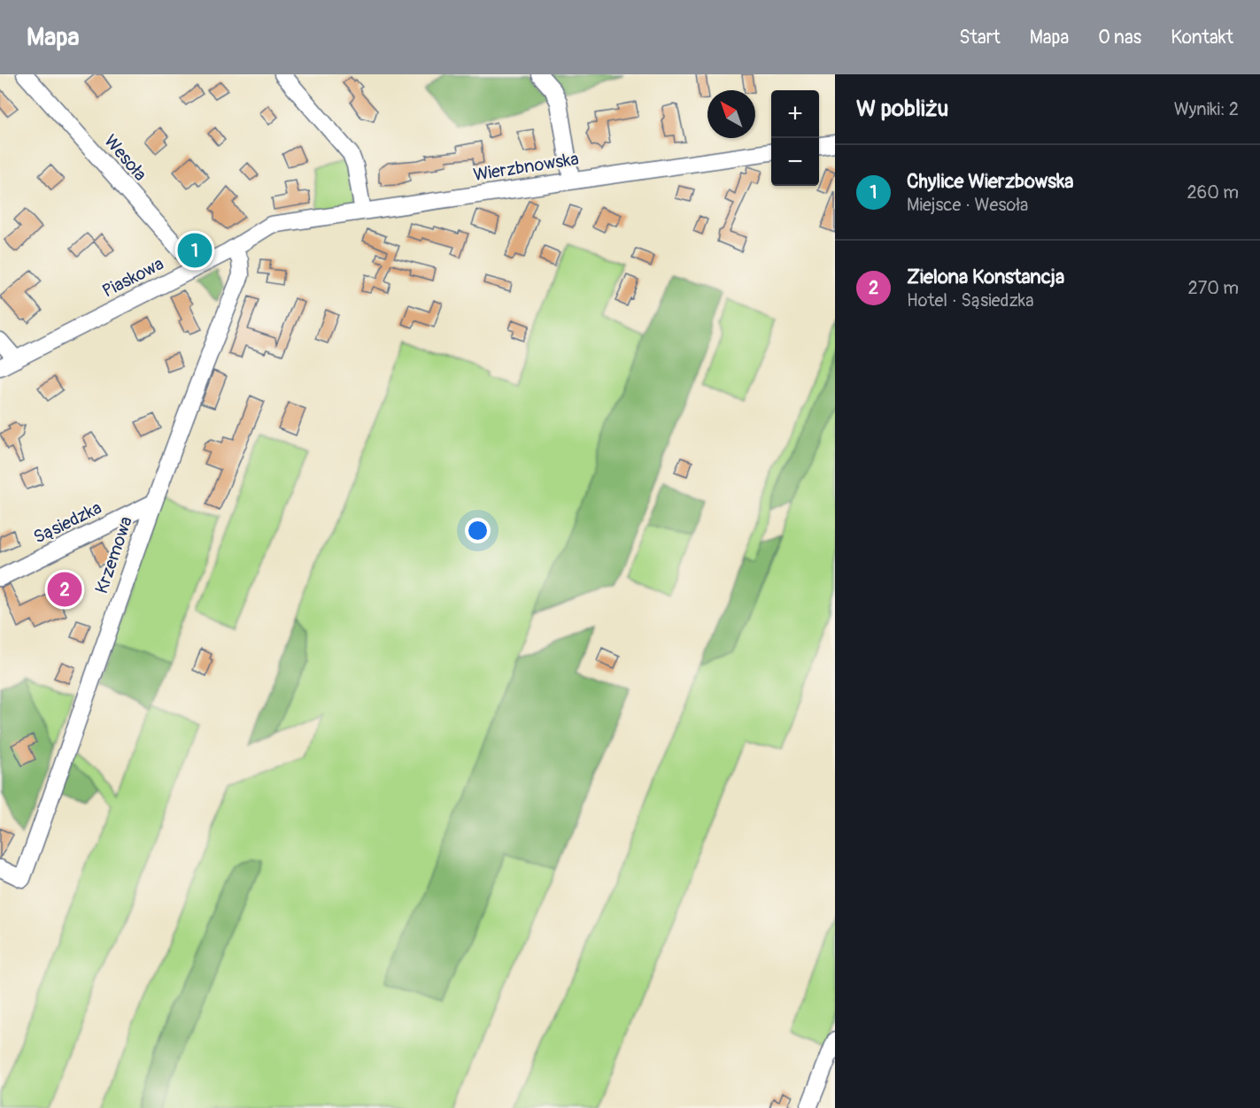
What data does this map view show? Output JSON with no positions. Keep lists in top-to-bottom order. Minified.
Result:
{"streets":{"street":["Wesoła","Wierzbnowska","Piaskowa","Sąsiedzka","Krzemowa"]},"crossings":[["Wesoła","Piaskowa"],["Wierzbnowska","Piaskowa"],["Piaskowa","Krzemowa"],["Sąsiedzka","Krzemowa"]],"north":"top left","page":{"header":"Mapa","nav":["Start","Mapa","O nas","Kontakt"],"heading":["W pobliżu","Wyniki: 2"],"map_buttons":["+","−"],"list":[{"mark":"1","name":"Chylice Wierzbowska","note":"Miejsce · Wesoła","value":"260 m"},{"mark":"2","name":"Zielona Konstancja","note":"Hotel · Sąsiedzka","value":"270 m"}],"pins":["1","2"]}}
